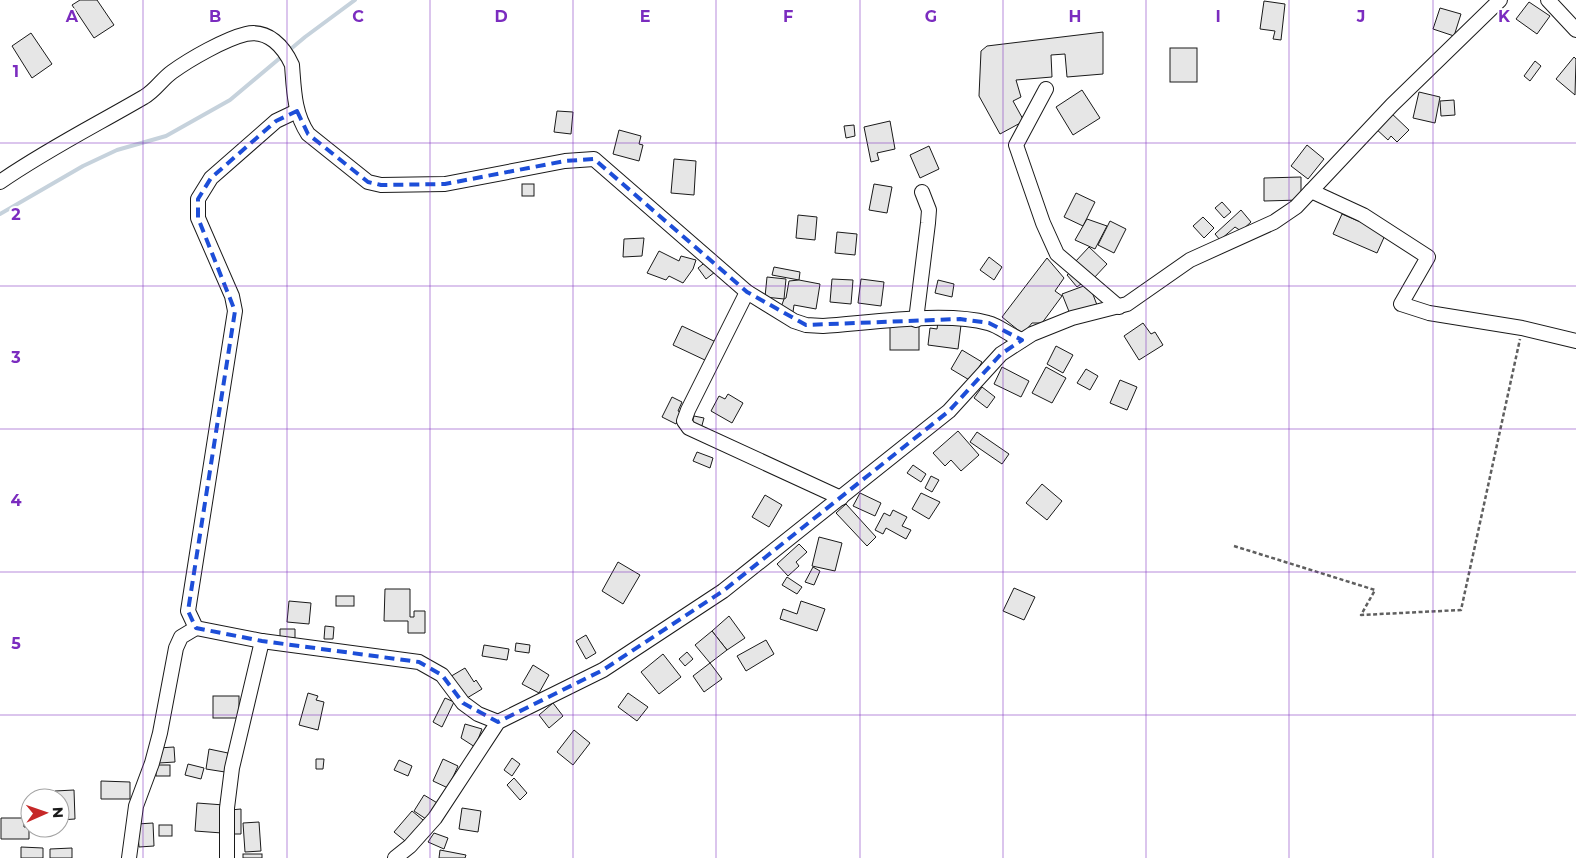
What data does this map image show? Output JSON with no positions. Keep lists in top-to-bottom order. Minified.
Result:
{"north":"right","grid":{"columns":["A","B","C","D","E","F","G","H","I","J","K"],"rows":["1","2","3","4","5"]}}
